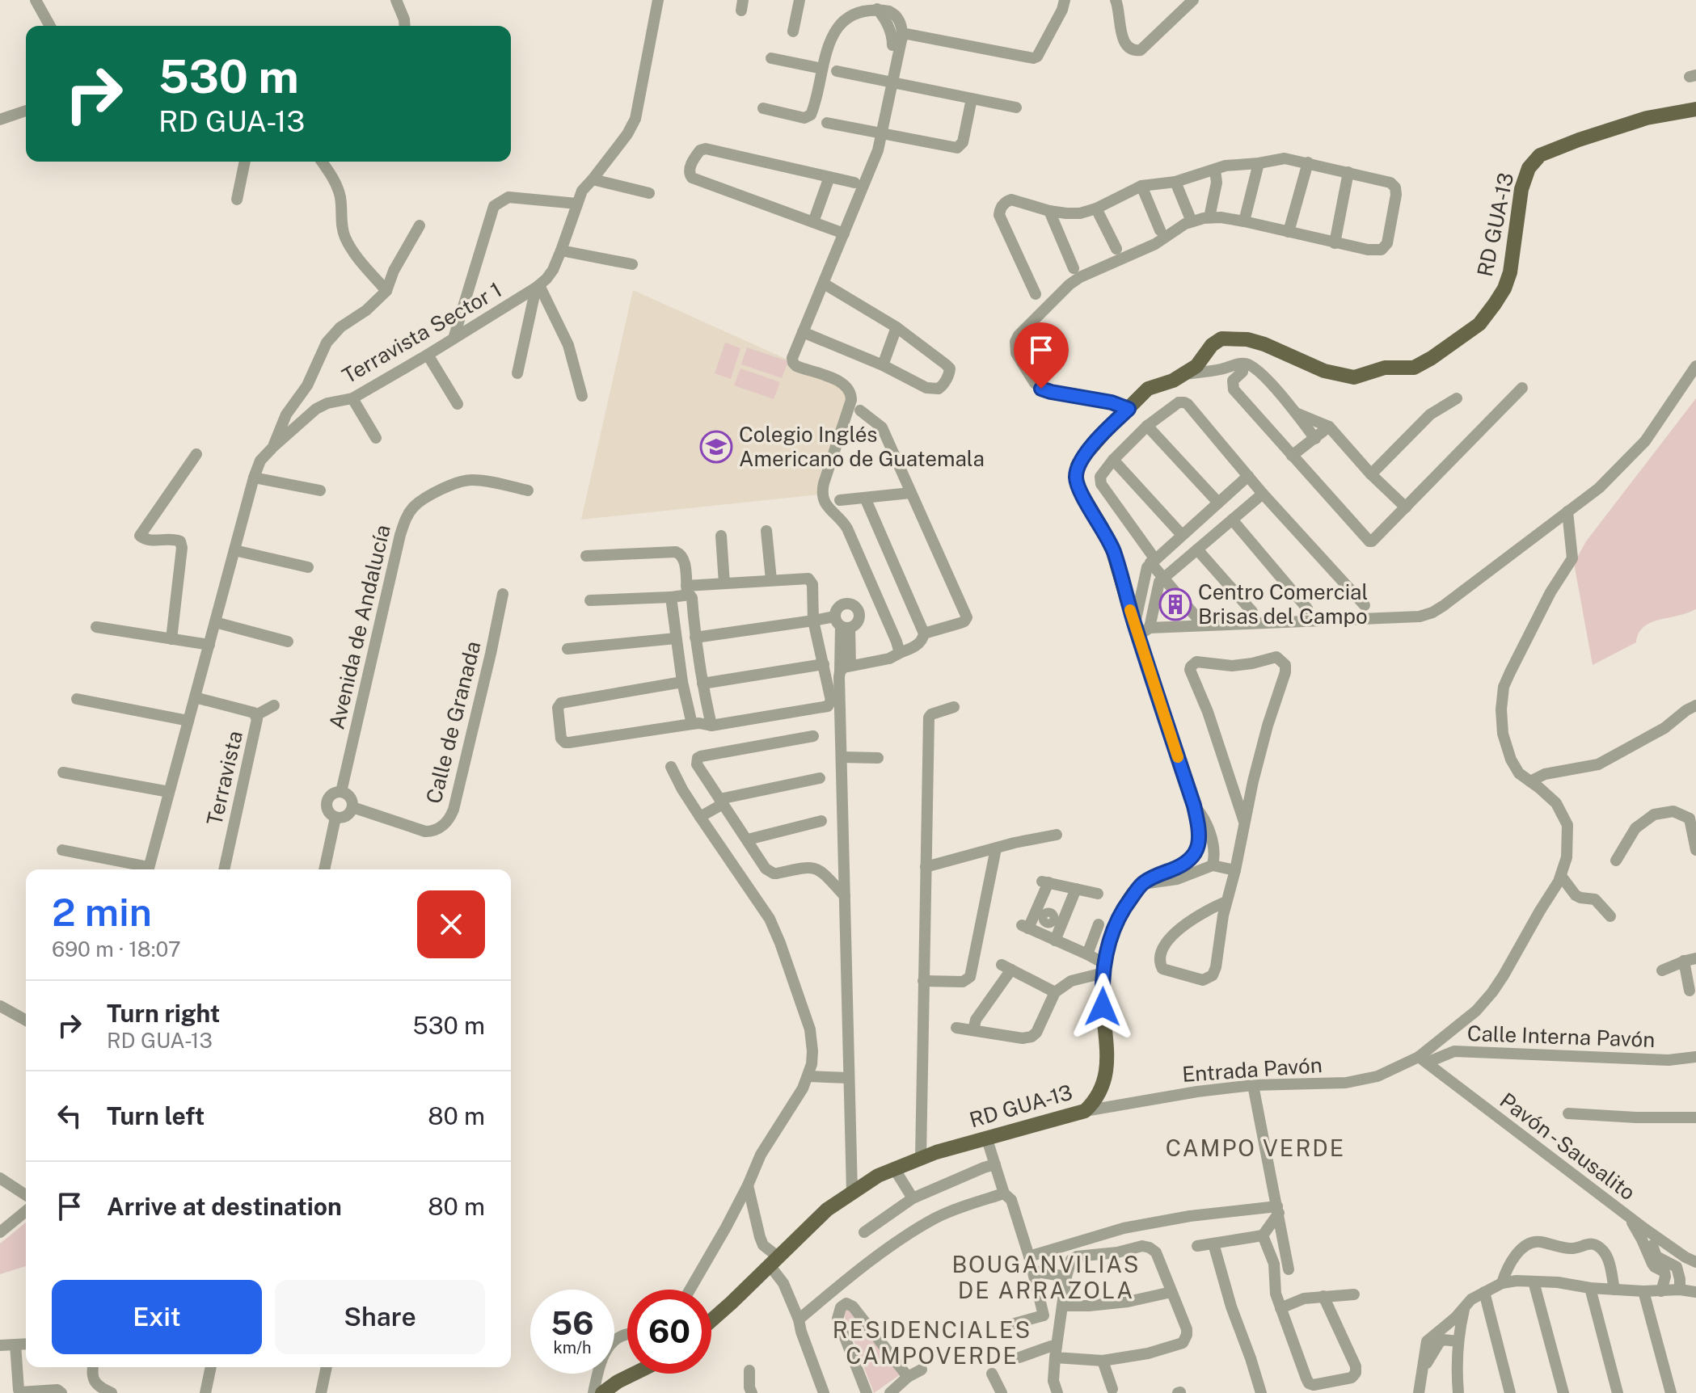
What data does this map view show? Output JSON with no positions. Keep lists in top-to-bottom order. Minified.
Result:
{"streets":{"main road":["RD GUA-13"],"street":["Terravista Sector 1","Avenida de Andalucía","Calle de Granada","Terravista","Calle Interna Pavón","Entrada Pavón","Pavón - Sausalito"]},"crossings":[["RD GUA-13","Entrada Pavón"],["Terravista Sector 1","Terravista"],["Avenida de Andalucía","Calle de Granada"],["Calle Interna Pavón","Entrada Pavón"],["Calle Interna Pavón","Pavón - Sausalito"],["Entrada Pavón","Pavón - Sausalito"]],"districts":["CAMPO VERDE","BOUGANVILIAS DE ARRAZOLA","RESIDENCIALES CAMPOVERDE"],"places":{"school or university":["Colegio Inglés Americano de Guatemala"],"building":["Centro Comercial Brisas del Campo"]},"page":{"turn":["530 m","RD GUA-13"],"heading":["2 min","690 m · 18:07"],"list":[{"name":"Turn right","note":"RD GUA-13","value":"530 m"},{"name":"Turn left","value":"80 m"},{"name":"Arrive at destination","value":"80 m"}],"buttons":["Exit","Share"],"speed":"56 km/h","limit":"60"}}
